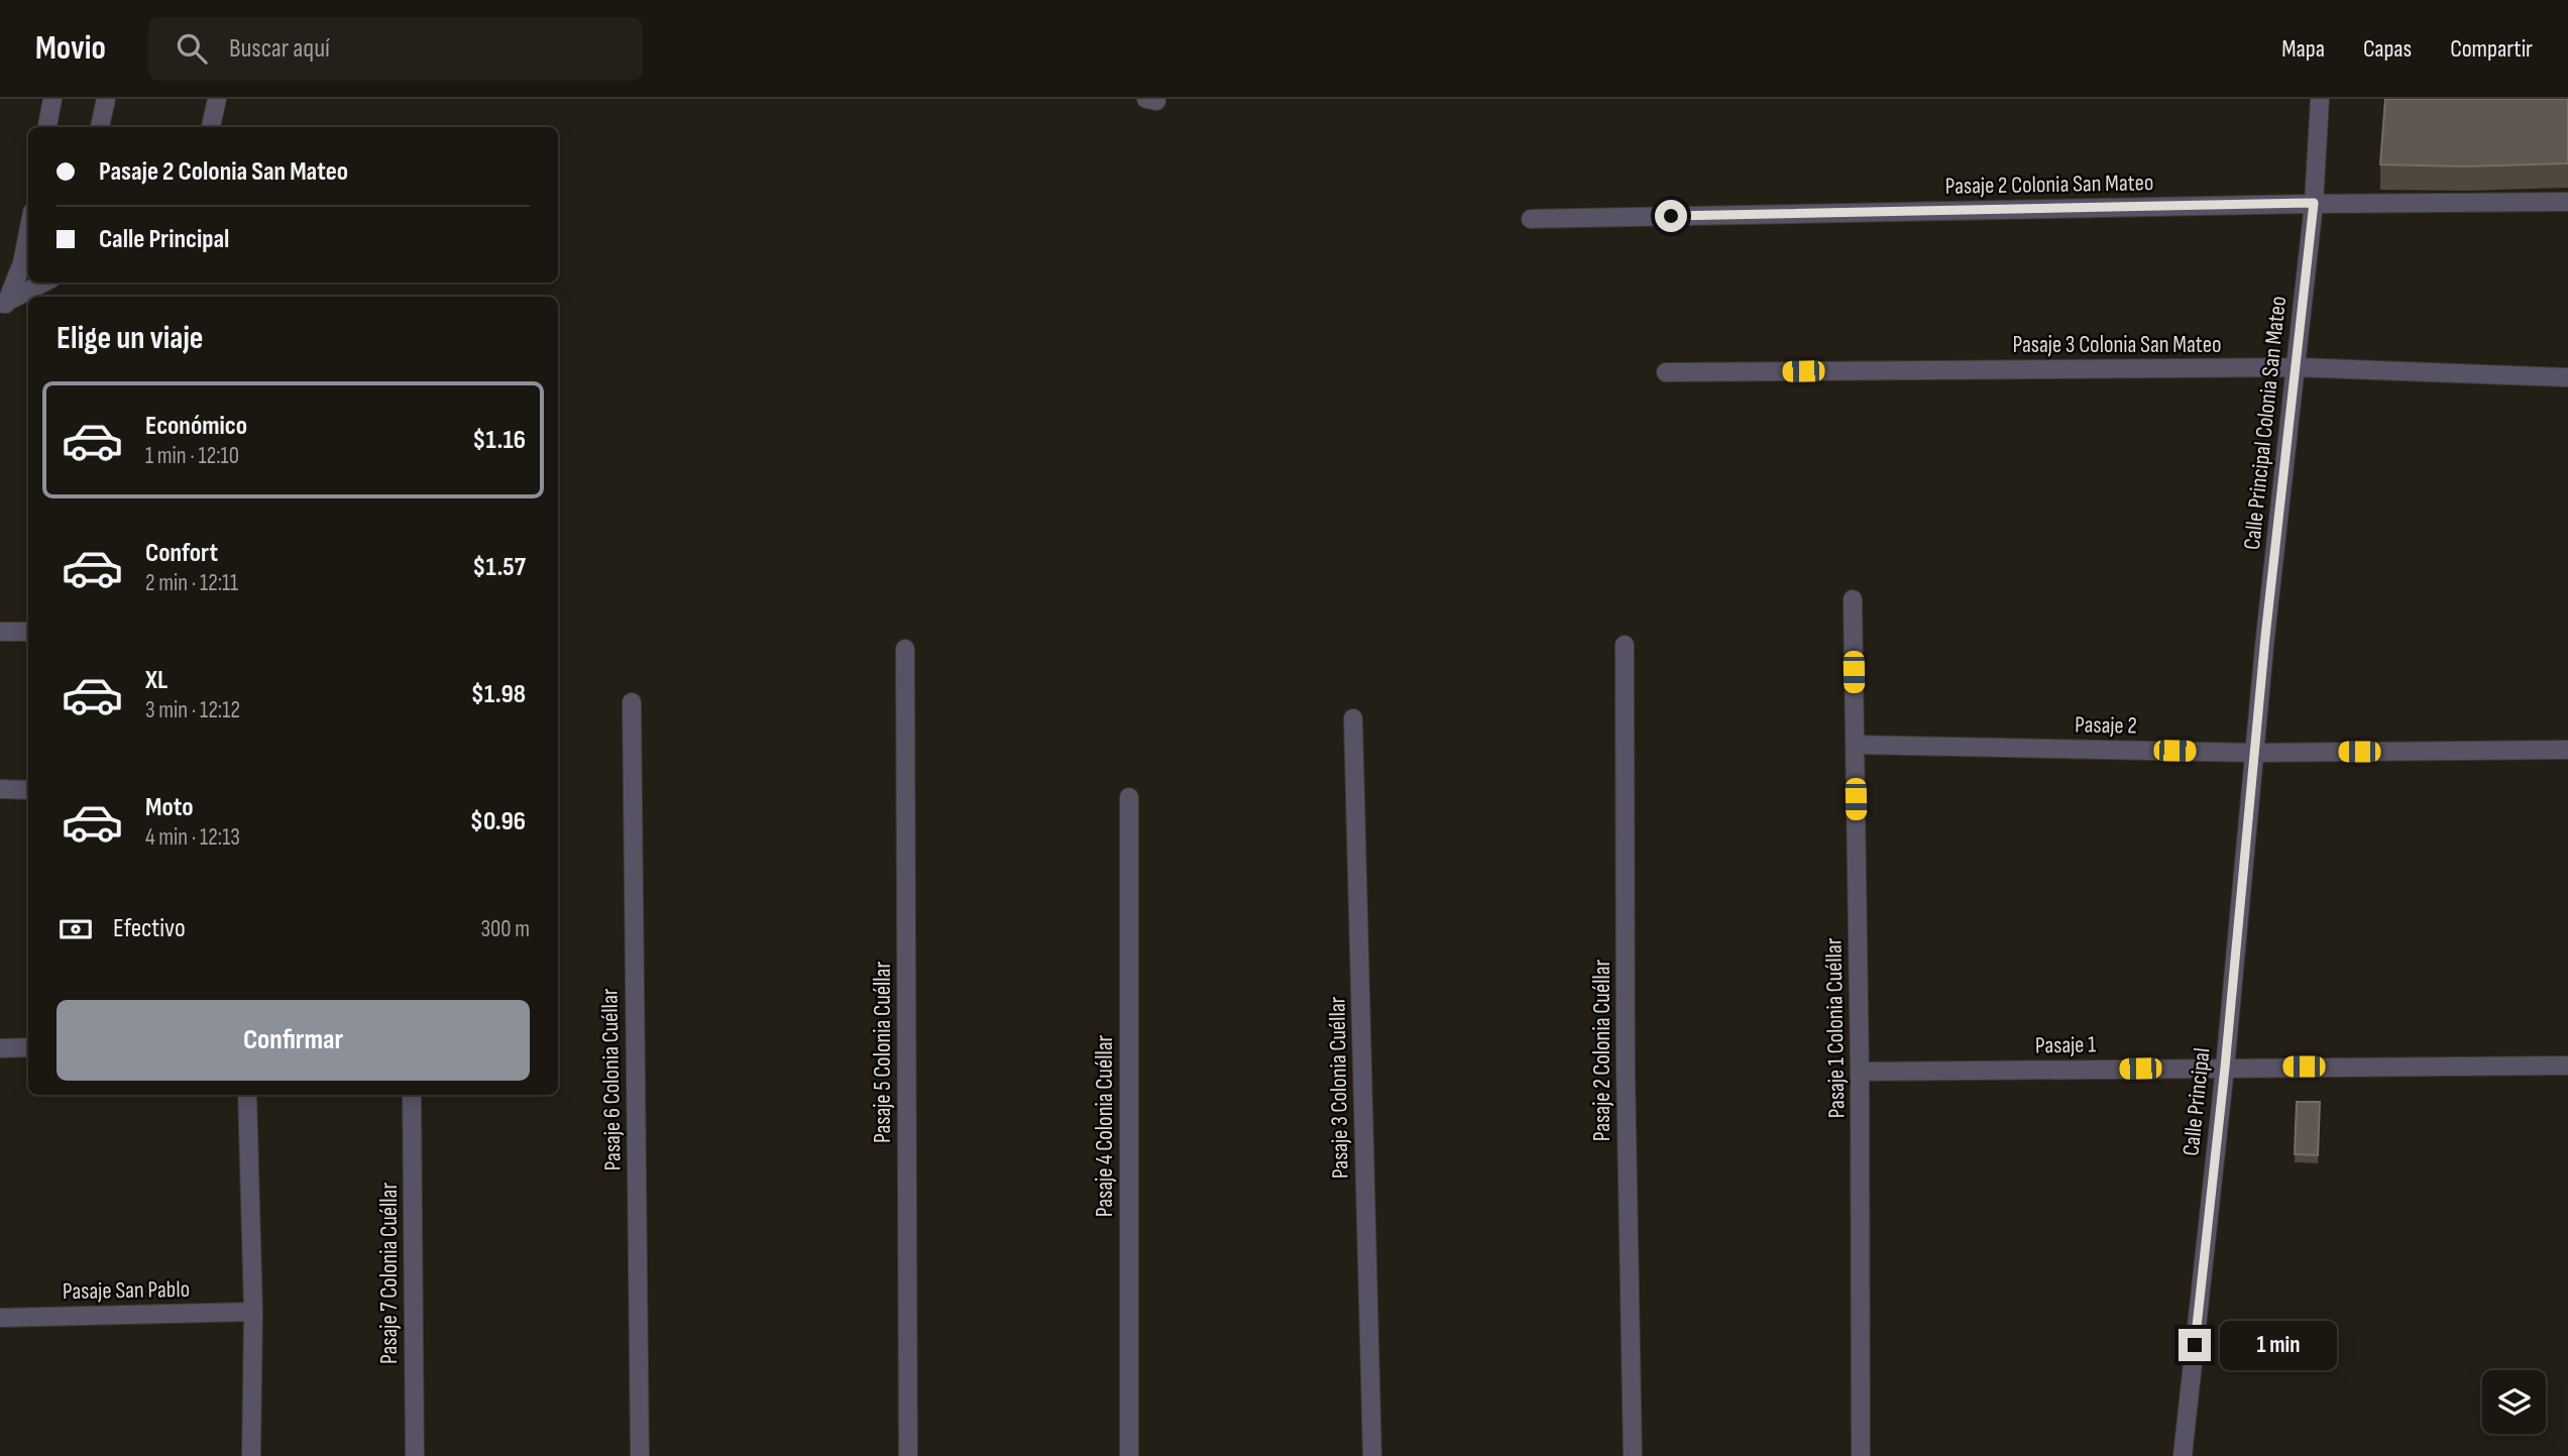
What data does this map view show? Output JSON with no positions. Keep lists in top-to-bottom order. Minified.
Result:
{"streets":{"street":["Pasaje 2 Colonia San Mateo","Pasaje 3 Colonia San Mateo","Calle Principal Colonia San Mateo","Pasaje 2","Pasaje 1 Colonia Cuéllar","Pasaje 1","Pasaje 2 Colonia Cuéllar","Pasaje 5 Colonia Cuéllar","Pasaje 6 Colonia Cuéllar","Pasaje 3 Colonia Cuéllar","Calle Principal","Pasaje 4 Colonia Cuéllar","Pasaje 7 Colonia Cuéllar","Pasaje San Pablo"]},"crossings":[["Pasaje 2 Colonia San Mateo","Calle Principal Colonia San Mateo"],["Pasaje 3 Colonia San Mateo","Calle Principal Colonia San Mateo"],["Calle Principal Colonia San Mateo","Pasaje 2"],["Calle Principal Colonia San Mateo","Calle Principal"],["Pasaje 2","Pasaje 1 Colonia Cuéllar"],["Pasaje 2","Calle Principal"],["Pasaje 1 Colonia Cuéllar","Pasaje 1"],["Pasaje 1","Calle Principal"]],"page":{"header":"Movio","search":"Buscar aquí","nav":["Mapa","Capas","Compartir"],"banner":["Pasaje 2 Colonia San Mateo","Calle Principal"],"heading":"Elige un viaje","list":[{"name":"Económico","note":"1 min · 12:10","value":"$1.16"},{"name":"Confort","note":"2 min · 12:11","value":"$1.57"},{"name":"XL","note":"3 min · 12:12","value":"$1.98"},{"name":"Moto","note":"4 min · 12:13","value":"$0.96"}],"pay":["Efectivo","300 m"],"buttons":"Confirmar","bubble":"1 min"}}
